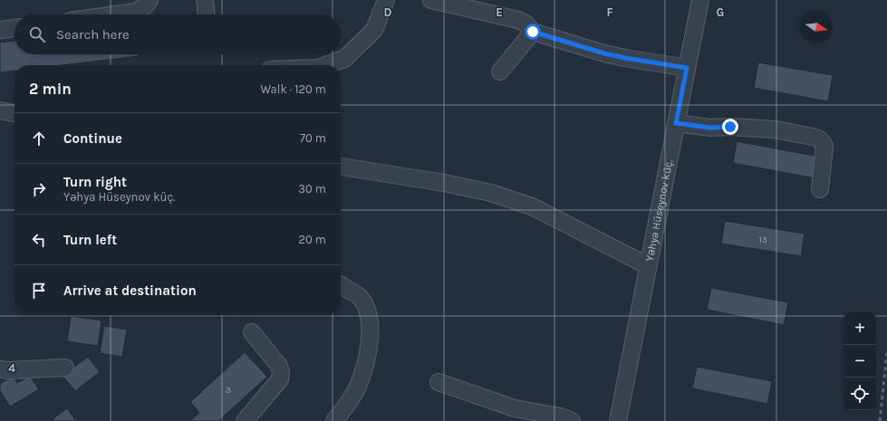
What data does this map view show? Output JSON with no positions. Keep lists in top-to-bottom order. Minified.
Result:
{"streets":{"street":["Yəhya Hüseynov küç."]},"house_numbers":["13","3"],"north":"right","page":{"search":"Search here","heading":["2 min","Walk · 120 m"],"list":[["Continue","70 m"],["Turn right","Yəhya Hüseynov küç.","30 m"],["Turn left","20 m"],"Arrive at destination"],"map_buttons":["+","−"]},"grid":{"columns":["D","E","F","G"],"rows":["4"]}}
